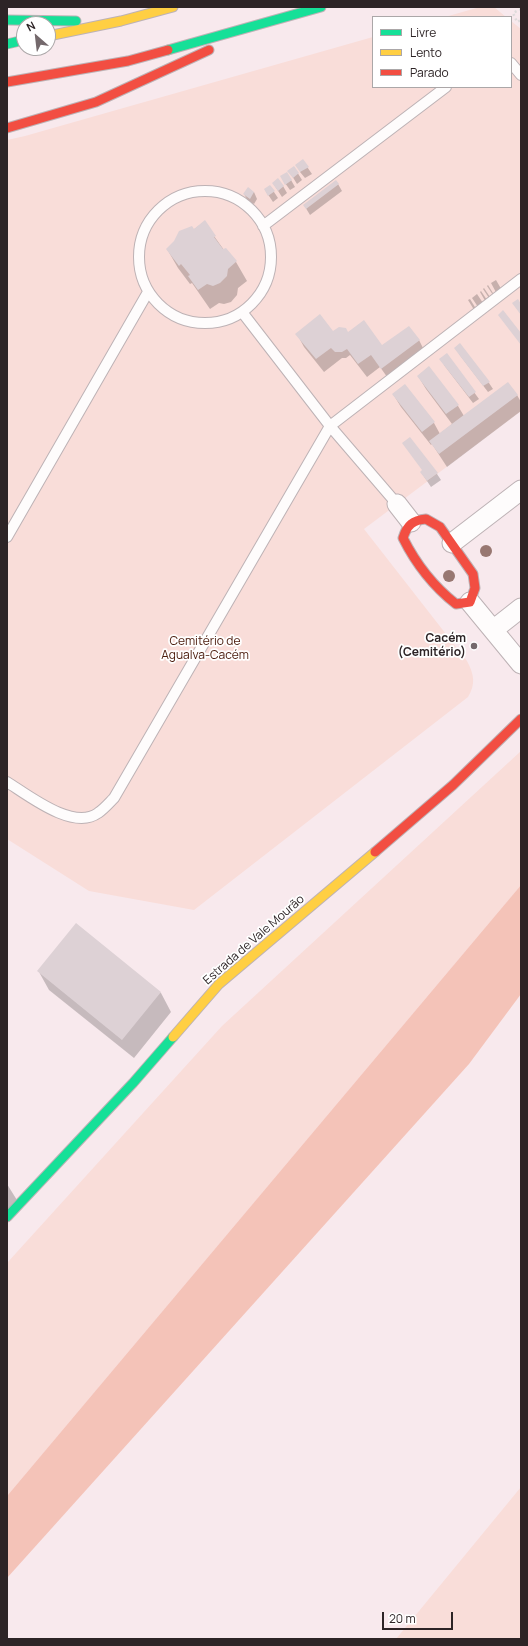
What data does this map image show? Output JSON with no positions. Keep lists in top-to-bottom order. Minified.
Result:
{"streets":{"main road":["Estrada de Vale Mourão"]},"parks":["Cemitério de Agualva-Cacém"],"places":["Cacém (Cemitério)"],"legend":["Livre","Lento","Parado"],"scale_bar":"20 m","north":"top left"}
